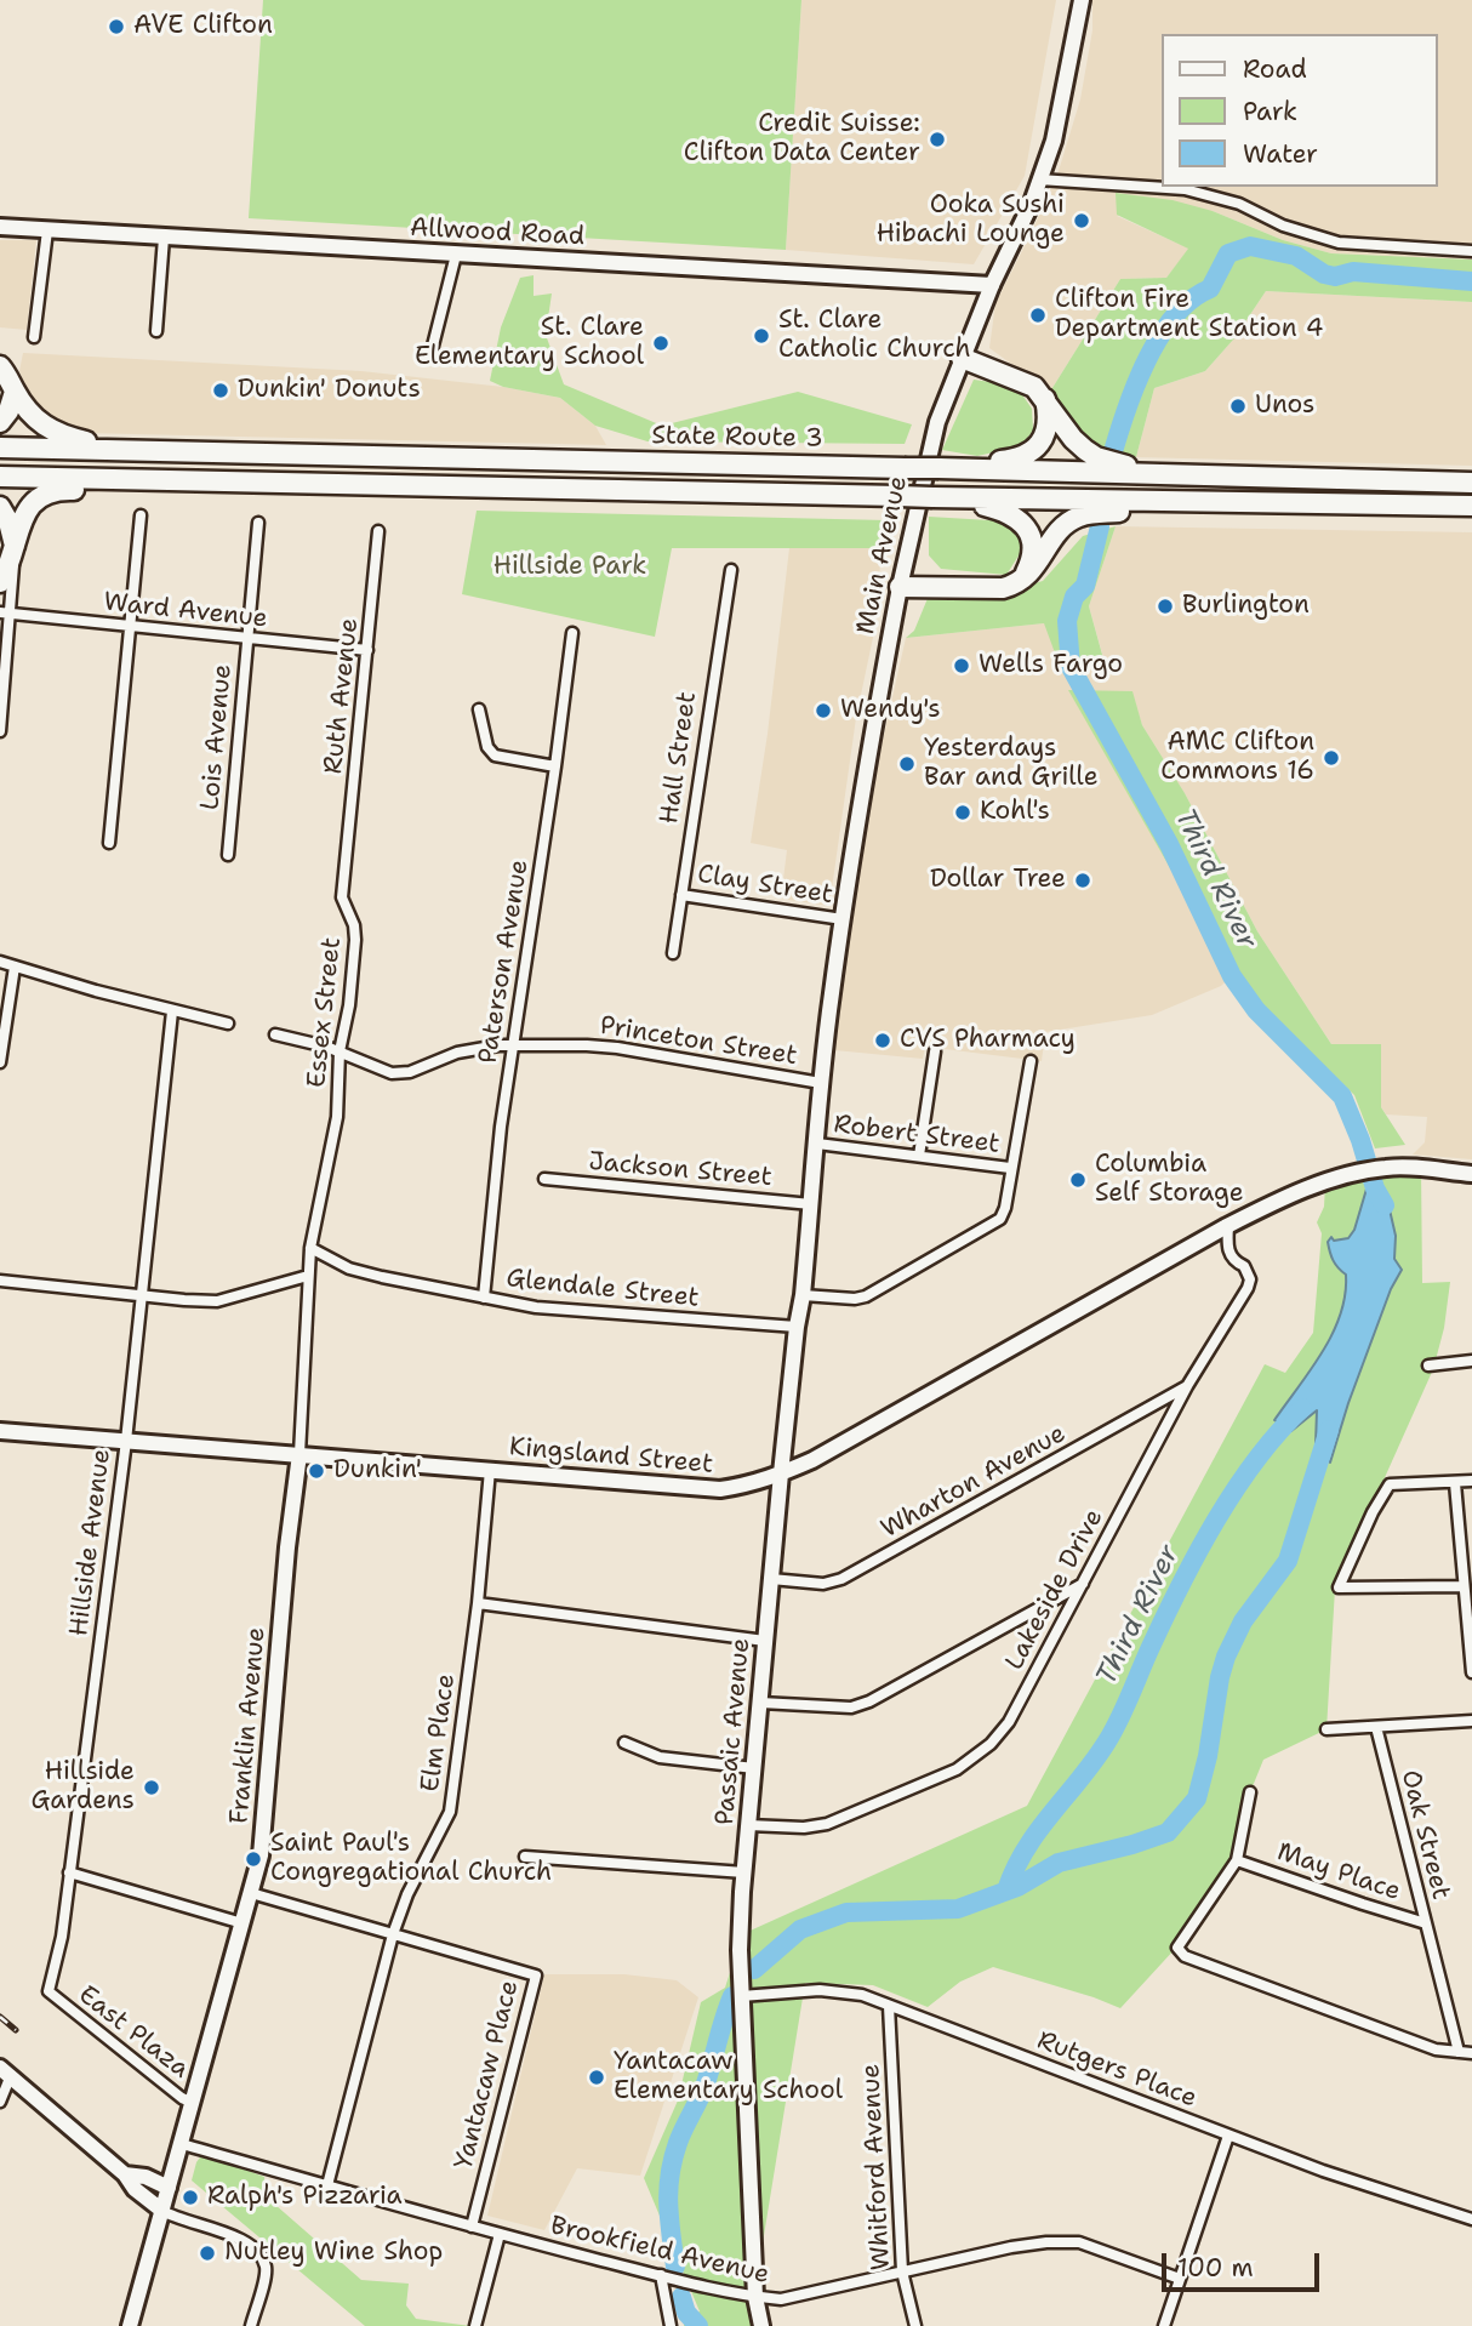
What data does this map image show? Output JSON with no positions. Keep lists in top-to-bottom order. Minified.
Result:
{"streets":{"highway":["State Route 3"],"main road":["Allwood Road","Main Avenue","Kingsland Street","Franklin Avenue","Passaic Avenue"],"street":["Ward Avenue","Ruth Avenue","Lois Avenue","Hall Street","Clay Street","Paterson Avenue","Essex Street","Princeton Street","Robert Street","Jackson Street","Glendale Street","Wharton Avenue","Hillside Avenue","Lakeside Drive","Elm Place","Oak Street","May Place","East Plaza","Rutgers Place","Yantacaw Place","Whitford Avenue","Brookfield Avenue"]},"crossings":[["Allwood Road","Main Avenue"],["Main Avenue","Clay Street"],["Main Avenue","Princeton Street"],["Main Avenue","Robert Street"],["Main Avenue","Passaic Avenue"],["Ward Avenue","Ruth Avenue"],["Ward Avenue","Lois Avenue"],["Ruth Avenue","Essex Street"],["Hall Street","Clay Street"],["Paterson Avenue","Princeton Street"],["Paterson Avenue","Glendale Street"],["Essex Street","Princeton Street"],["Essex Street","Franklin Avenue"],["Robert Street","Passaic Avenue"],["Jackson Street","Passaic Avenue"],["Glendale Street","Franklin Avenue"],["Glendale Street","Passaic Avenue"],["Kingsland Street","Hillside Avenue"],["Kingsland Street","Lakeside Drive"],["Kingsland Street","Franklin Avenue"],["Kingsland Street","Passaic Avenue"],["Kingsland Street","Elm Place"],["Wharton Avenue","Lakeside Drive"],["Wharton Avenue","Passaic Avenue"],["Hillside Avenue","East Plaza"],["Lakeside Drive","Passaic Avenue"],["Franklin Avenue","East Plaza"],["Franklin Avenue","Yantacaw Place"],["Franklin Avenue","Brookfield Avenue"],["Passaic Avenue","Rutgers Place"],["Passaic Avenue","Brookfield Avenue"],["Elm Place","Yantacaw Place"],["Elm Place","Brookfield Avenue"],["Oak Street","May Place"],["Rutgers Place","Whitford Avenue"],["Yantacaw Place","Brookfield Avenue"],["Whitford Avenue","Brookfield Avenue"]],"water":["Third River"],"parks":["Hillside Park"],"places":["AVE Clifton","Credit Suisse: Clifton Data Center","Ooka Sushi Hibachi Lounge","Clifton Fire Department Station 4","St. Clare Catholic Church","St. Clare Elementary School","Dunkin' Donuts","Unos","Burlington","Wells Fargo","Wendy's","AMC Clifton Commons 16","Yesterdays Bar and Grille","Kohl's","Dollar Tree","CVS Pharmacy","Columbia Self Storage","Dunkin'","Hillside Gardens","Saint Paul's Congregational Church","Yantacaw Elementary School","Ralph's Pizzaria","Nutley Wine Shop"],"legend":["Road","Park","Water"],"scale_bar":"100 m"}
